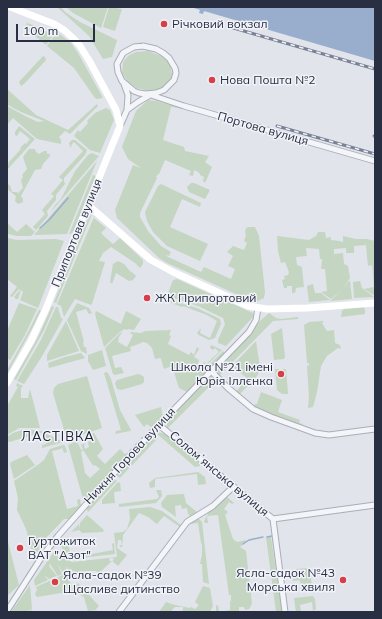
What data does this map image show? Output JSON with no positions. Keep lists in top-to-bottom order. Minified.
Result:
{"streets":{"main road":["Припортова вулиця"],"street":["Портова вулиця","Нижня Горова вулиця","Соломʼянська вулиця"]},"crossings":[["Нижня Горова вулиця","Соломʼянська вулиця"]],"districts":["ЛАСТІВКА"],"places":["Річковий вокзал","Нова Пошта №2","ЖК Припортовий","Школа №21 імені Юрія Іллєнка","Гуртожиток ВАТ \"Азот\"","Ясла-садок №43 Морська хвиля","Ясла-садок №39 Щасливе дитинство"],"scale_bar":"100 m"}
